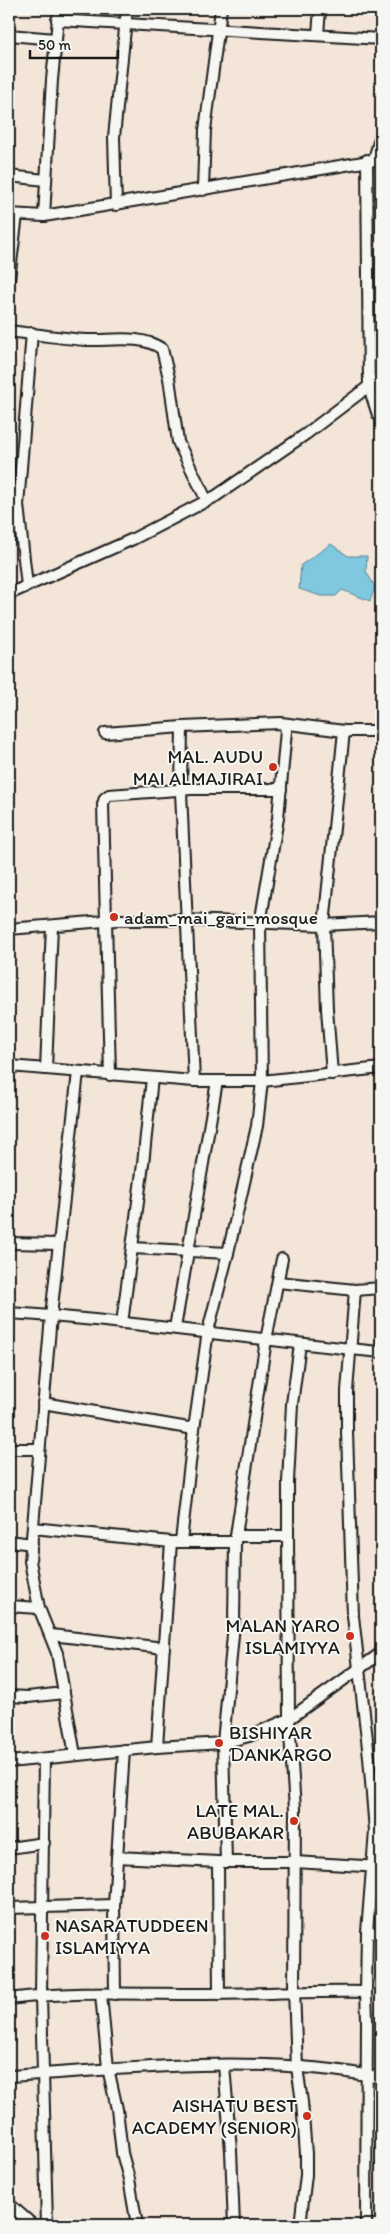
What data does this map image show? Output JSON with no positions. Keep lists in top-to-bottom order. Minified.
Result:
{"places":["MAL. AUDU MAI ALMAJIRAI","adam_mai_gari_mosque","MALAN YARO ISLAMIYYA","BISHIYAR ƊANKARGO","LATE MAL. ABUBAKAR","NASARATUDDEEN ISLAMIYYA","AISHATU BEST ACADEMY (SENIOR)"],"scale_bar":"50 m"}
